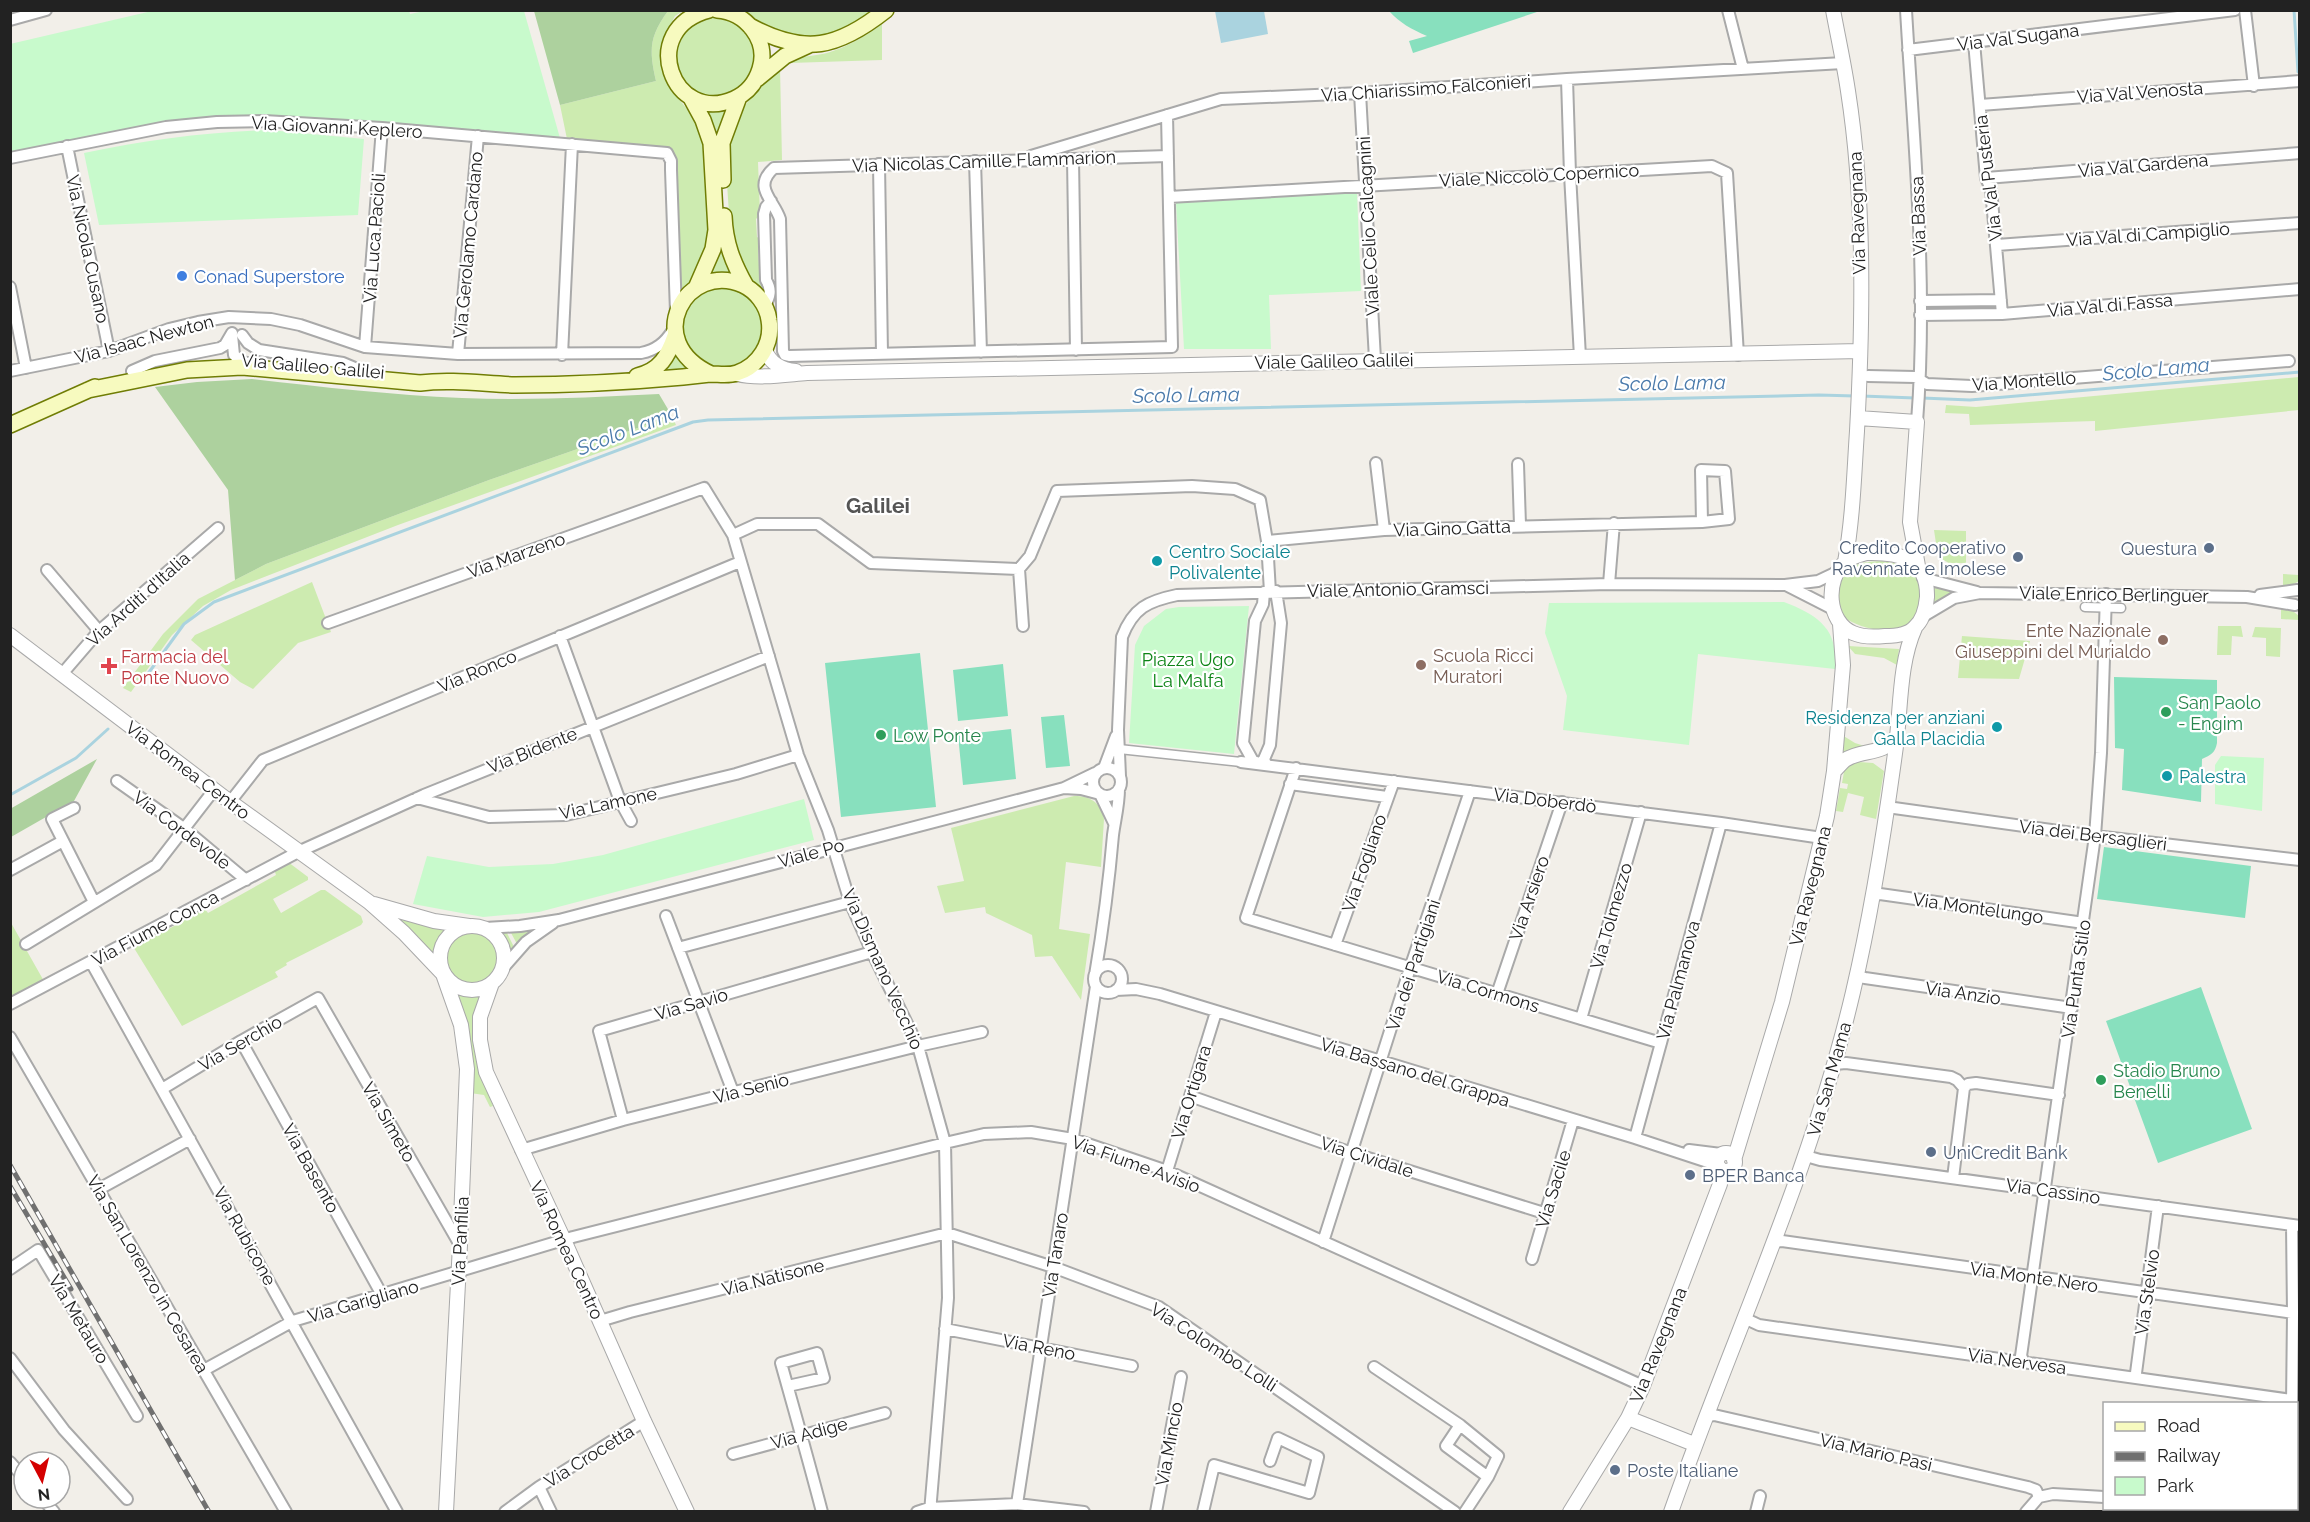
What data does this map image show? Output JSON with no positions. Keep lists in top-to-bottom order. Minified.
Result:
{"streets":{"main road":["Via Galileo Galilei"],"street":["Via Val Sugana","Via Chiarissimo Falconieri","Via Val Venosta","Via Giovanni Keplero","Via Nicolas Camille Flammarion","Via Val Gardena","Viale Niccolò Copernico","Via Val Pusteria","Via Ravegnana","Via Bassa","Viale Celio Calcagnini","Via Val di Campiglio","Via Luca Pacioli","Via Gerolamo Cardano","Via Nicola Cusano","Via Val di Fassa","Via Isaac Newton","Viale Galileo Galilei","Via Montello","Via Gino Gatta","Via Marzeno","Viale Antonio Gramsci","Viale Enrico Berlinguer","Via Arditi d'Italia","Via Ronco","Via Bidente","Via Romea Centro","Via Doberdò","Via Lamone","Via Cordevole","Via dei Bersaglieri","Viale Po","Via Fogliano","Via Arsiero","Via Montelungo","Via Tolmezzo","Via Fiume Conca","Via dei Partigiani","Via Dismano Vecchio","Via Punta Stilo","Via Palmanova","Via Cormons","Via Anzio","Via Savio","Via Serchio","Via Bassano del Grappa","Via San Mama","Via Senio","Via Ortigara","Via Simeto","Via Cividale","Via Fiume Avisio","Via Basento","Via Sacile","Via Cassino","Via Rubicone","Via Panfilia","Via Tanaro","Via San Lorenzo in Cesarea","Via Natisone","Via Monte Nero","Via Stelvio","Via Garigliano","Via Metauro","Via Reno","Via Colombo Lolli","Via Nervesa","Via Adige","Via Mincio","Via Mario Pasi","Via Crocetta"]},"crossings":[["Via Val Sugana","Via Val Pusteria"],["Via Val Sugana","Via Bassa"],["Via Chiarissimo Falconieri","Via Nicolas Camille Flammarion"],["Via Chiarissimo Falconieri","Via Ravegnana"],["Via Chiarissimo Falconieri","Viale Celio Calcagnini"],["Via Val Venosta","Via Val Pusteria"],["Via Giovanni Keplero","Via Luca Pacioli"],["Via Giovanni Keplero","Via Gerolamo Cardano"],["Via Giovanni Keplero","Via Nicola Cusano"],["Via Giovanni Keplero","Via Isaac Newton"],["Via Giovanni Keplero","Via Galileo Galilei"],["Via Val Gardena","Via Val Pusteria"],["Viale Niccolò Copernico","Viale Celio Calcagnini"],["Viale Niccolò Copernico","Viale Galileo Galilei"],["Via Val Pusteria","Via Val di Campiglio"],["Via Val Pusteria","Via Val di Fassa"],["Via Ravegnana","Viale Galileo Galilei"],["Via Ravegnana","Via Montello"],["Via Ravegnana","Viale Antonio Gramsci"],["Via Ravegnana","Viale Enrico Berlinguer"],["Via Ravegnana","Via Doberdò"],["Via Ravegnana","Via Bassano del Grappa"],["Via Ravegnana","Via San Mama"],["Via Ravegnana","Via Fiume Avisio"],["Via Bassa","Via Val di Fassa"],["Via Bassa","Via Montello"],["Viale Celio Calcagnini","Viale Galileo Galilei"],["Via Luca Pacioli","Via Isaac Newton"],["Via Gerolamo Cardano","Via Isaac Newton"],["Via Nicola Cusano","Via Isaac Newton"],["Via Isaac Newton","Via Galileo Galilei"],["Via Marzeno","Via Dismano Vecchio"],["Viale Antonio Gramsci","Viale Enrico Berlinguer"],["Viale Antonio Gramsci","Viale Po"],["Viale Antonio Gramsci","Via San Mama"],["Viale Enrico Berlinguer","Via Punta Stilo"],["Viale Enrico Berlinguer","Via San Mama"],["Via Arditi d'Italia","Via Romea Centro"],["Via Ronco","Via Romea Centro"],["Via Ronco","Via Dismano Vecchio"],["Via Bidente","Via Romea Centro"],["Via Bidente","Via Lamone"],["Via Bidente","Via Fiume Conca"],["Via Bidente","Via Dismano Vecchio"],["Via Romea Centro","Viale Po"],["Via Romea Centro","Via Fiume Conca"],["Via Romea Centro","Via Senio"],["Via Romea Centro","Via Fiume Avisio"],["Via Romea Centro","Via Panfilia"],["Via Romea Centro","Via Natisone"],["Via Romea Centro","Via Garigliano"],["Via Romea Centro","Via Crocetta"],["Via Doberdò","Via Fogliano"],["Via Doberdò","Via Arsiero"],["Via Doberdò","Via Tolmezzo"],["Via Doberdò","Via dei Partigiani"],["Via Doberdò","Via Palmanova"],["Via Lamone","Via Dismano Vecchio"],["Via Cordevole","Via Fiume Conca"],["Via dei Bersaglieri","Via Punta Stilo"],["Via dei Bersaglieri","Via San Mama"],["Viale Po","Via Dismano Vecchio"],["Viale Po","Via Panfilia"],["Via Fogliano","Via Cormons"],["Via Arsiero","Via Cormons"],["Via Montelungo","Via Punta Stilo"],["Via Montelungo","Via San Mama"],["Via Tolmezzo","Via Cormons"],["Via Fiume Conca","Via Rubicone"],["Via dei Partigiani","Via Cormons"],["Via dei Partigiani","Via Bassano del Grappa"],["Via dei Partigiani","Via Cividale"],["Via dei Partigiani","Via Fiume Avisio"],["Via Dismano Vecchio","Via Savio"],["Via Dismano Vecchio","Via Senio"],["Via Dismano Vecchio","Via Fiume Avisio"],["Via Dismano Vecchio","Via Natisone"],["Via Dismano Vecchio","Via Reno"],["Via Dismano Vecchio","Via Colombo Lolli"],["Via Punta Stilo","Via Anzio"],["Via Punta Stilo","Via Cassino"],["Via Punta Stilo","Via Monte Nero"],["Via Punta Stilo","Via Nervesa"],["Via Palmanova","Via Cormons"],["Via Palmanova","Via Bassano del Grappa"],["Via Anzio","Via San Mama"],["Via Savio","Via Senio"],["Via Serchio","Via Simeto"],["Via Serchio","Via Basento"],["Via Serchio","Via Rubicone"],["Via Bassano del Grappa","Via Ortigara"],["Via Bassano del Grappa","Via Sacile"],["Via Bassano del Grappa","Via Tanaro"],["Via San Mama","Via Cassino"],["Via San Mama","Via Monte Nero"],["Via San Mama","Via Nervesa"],["Via San Mama","Via Mario Pasi"],["Via Ortigara","Via Cividale"],["Via Ortigara","Via Fiume Avisio"],["Via Simeto","Via Panfilia"],["Via Cividale","Via Sacile"],["Via Fiume Avisio","Via Tanaro"],["Via Fiume Avisio","Via Garigliano"],["Via Basento","Via Garigliano"],["Via Cassino","Via Stelvio"],["Via Rubicone","Via Garigliano"],["Via Panfilia","Via Garigliano"],["Via Tanaro","Via Reno"],["Via Tanaro","Via Colombo Lolli"],["Via San Lorenzo in Cesarea","Via Garigliano"],["Via Natisone","Via Colombo Lolli"],["Via Monte Nero","Via Stelvio"],["Via Stelvio","Via Nervesa"]],"districts":["Galilei"],"water":["Scolo Lama"],"parks":["Piazza Ugo La Malfa"],"places":{"other":["Conad Superstore","Questura","Credito Cooperativo Ravennate e Imolese","Centro Sociale Polivalente","Ente Nazionale Giuseppini del Murialdo","Scuola Ricci Muratori","San Paolo - Engim","Residenza per anziani Galla Placidia","Low Ponte","Palestra","Stadio Bruno Benelli","UniCredit Bank","BPER Banca","Poste Italiane"],"health":["Farmacia del Ponte Nuovo"]},"legend":["Road","Railway","Park"],"north":"bottom"}
